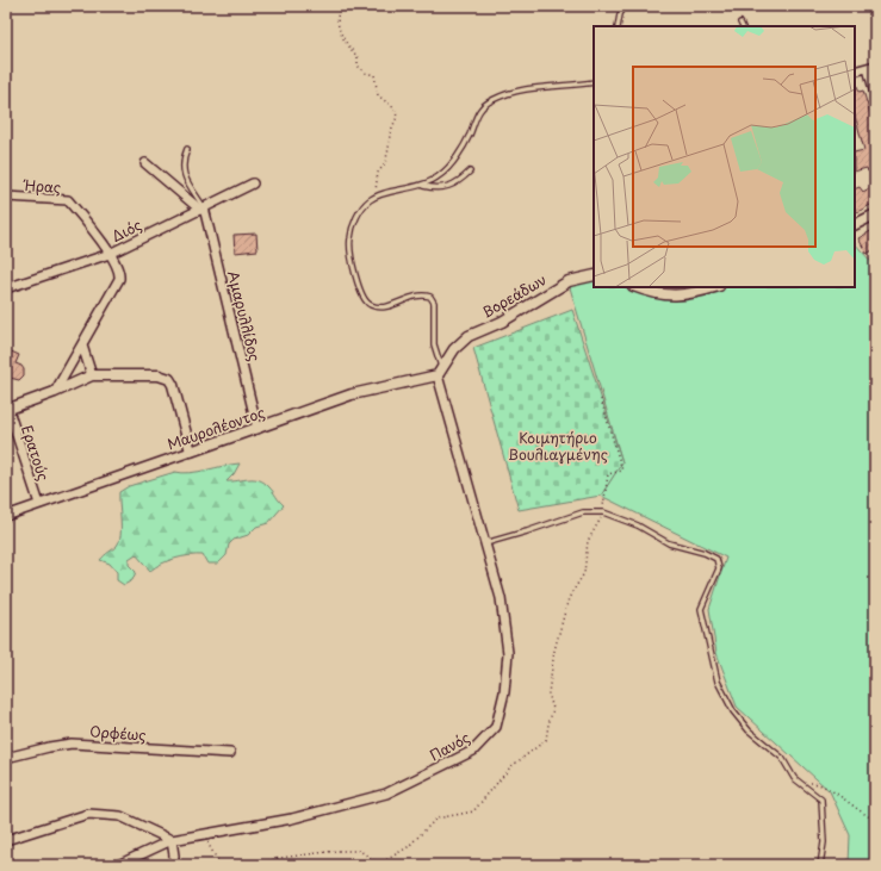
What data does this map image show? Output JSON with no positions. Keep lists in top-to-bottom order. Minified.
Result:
{"streets":{"street":["Ήρας","Διός","Βορεάδων","Αμαρυλλίδος","Μαυρολέοντος","Ερατούς","Ορφέως","Πανός"]},"crossings":[["Ήρας","Διός"],["Διός","Αμαρυλλίδος"],["Βορεάδων","Μαυρολέοντος"],["Βορεάδων","Πανός"],["Αμαρυλλίδος","Μαυρολέοντος"],["Μαυρολέοντος","Ερατούς"],["Μαυρολέοντος","Πανός"]],"parks":["Κοιμητήριο Βουλιαγμένης"]}
